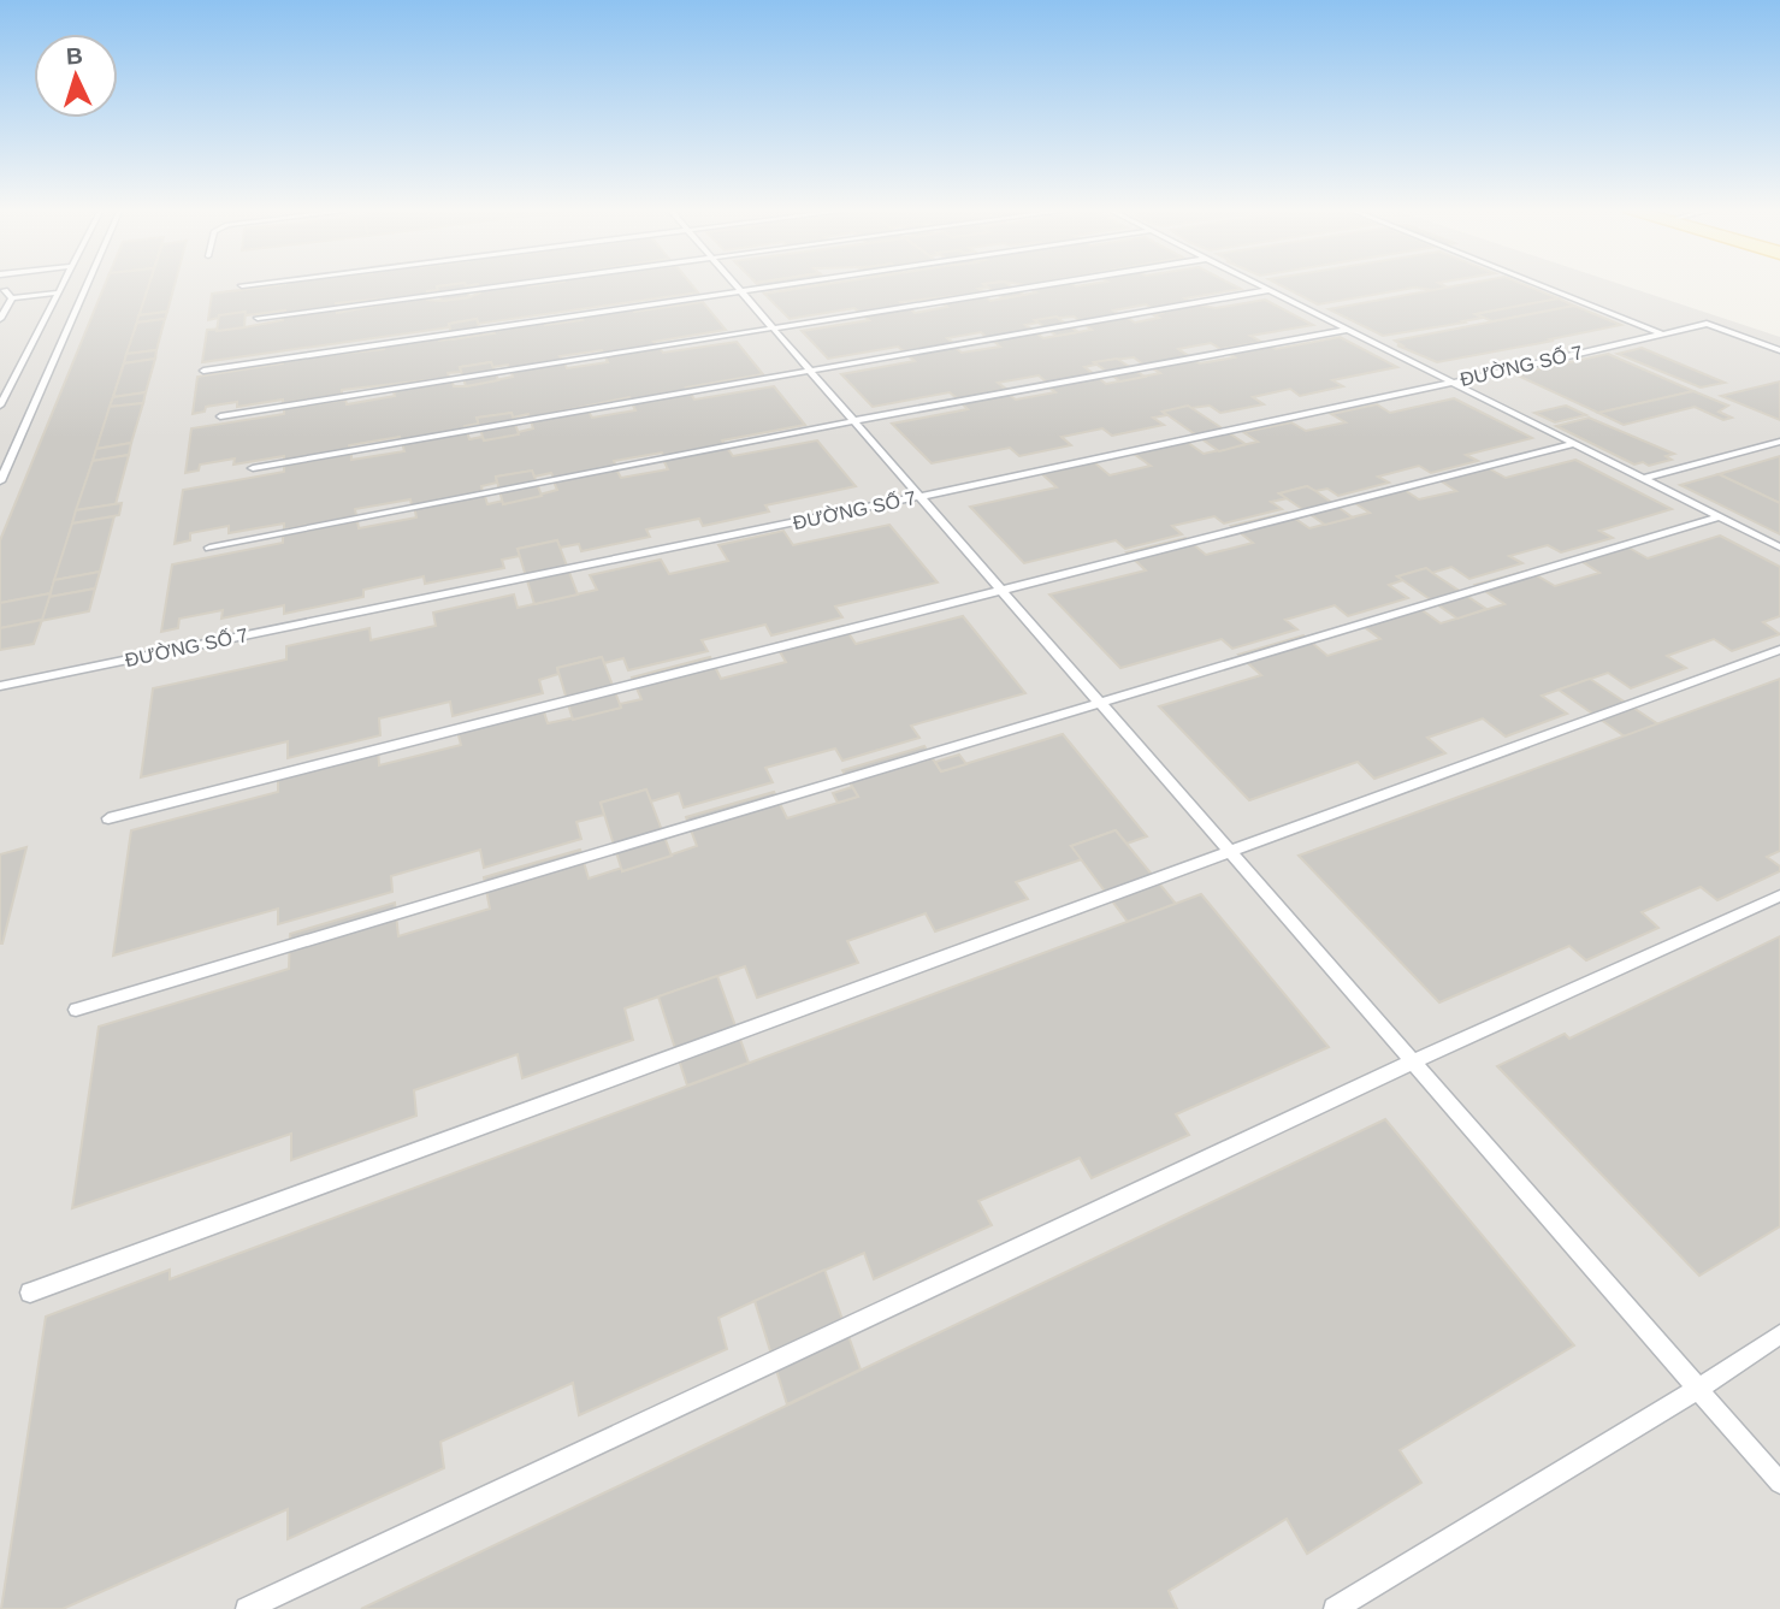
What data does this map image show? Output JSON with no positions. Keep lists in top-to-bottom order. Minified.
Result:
{"streets":{"lane":["ĐƯỜNG SỐ 7"]},"north":"top"}
